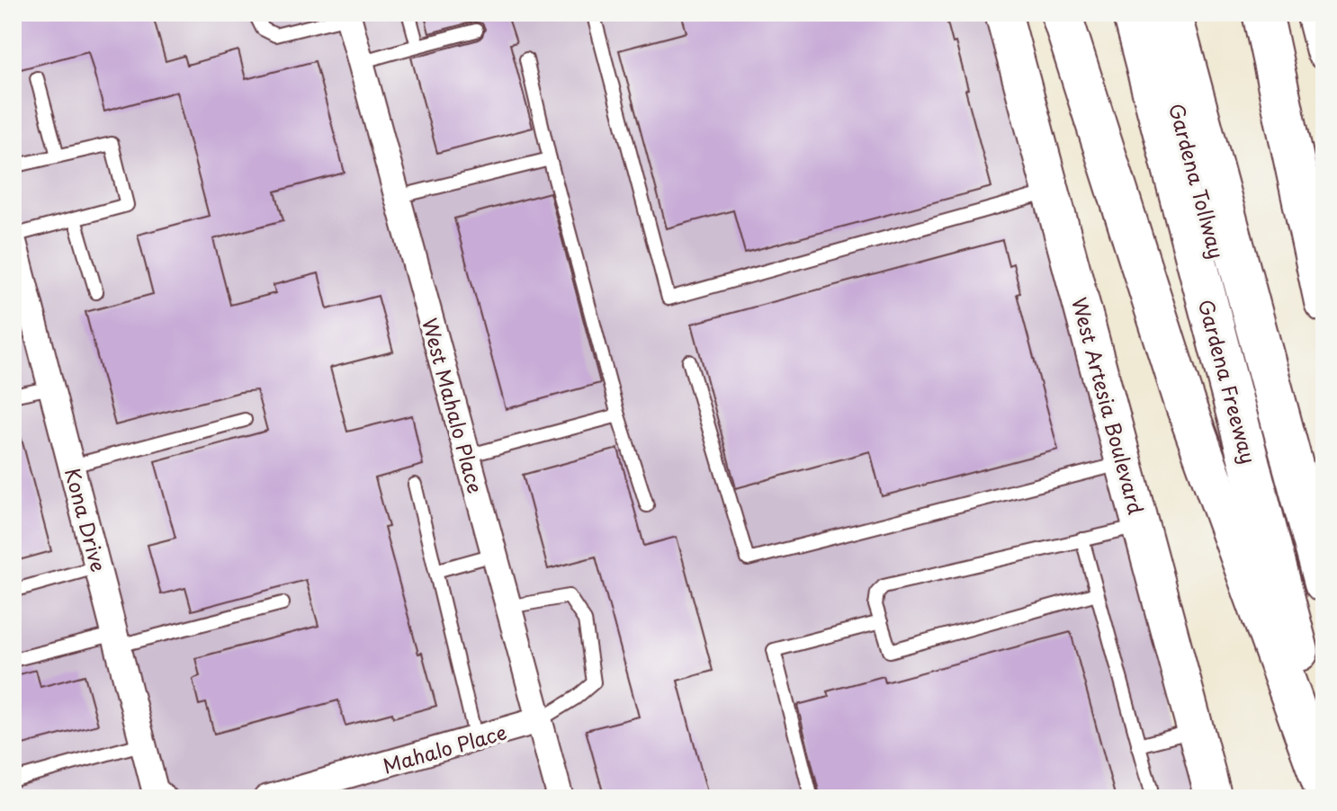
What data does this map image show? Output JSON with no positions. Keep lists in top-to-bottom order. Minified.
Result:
{"streets":{"highway":["Gardena Tollway","Gardena Freeway"],"main road":["West Artesia Boulevard"],"street":["West Mahalo Place","Kona Drive","Mahalo Place"]},"crossings":[["Gardena Tollway","Gardena Freeway"],["West Mahalo Place","Mahalo Place"]]}
